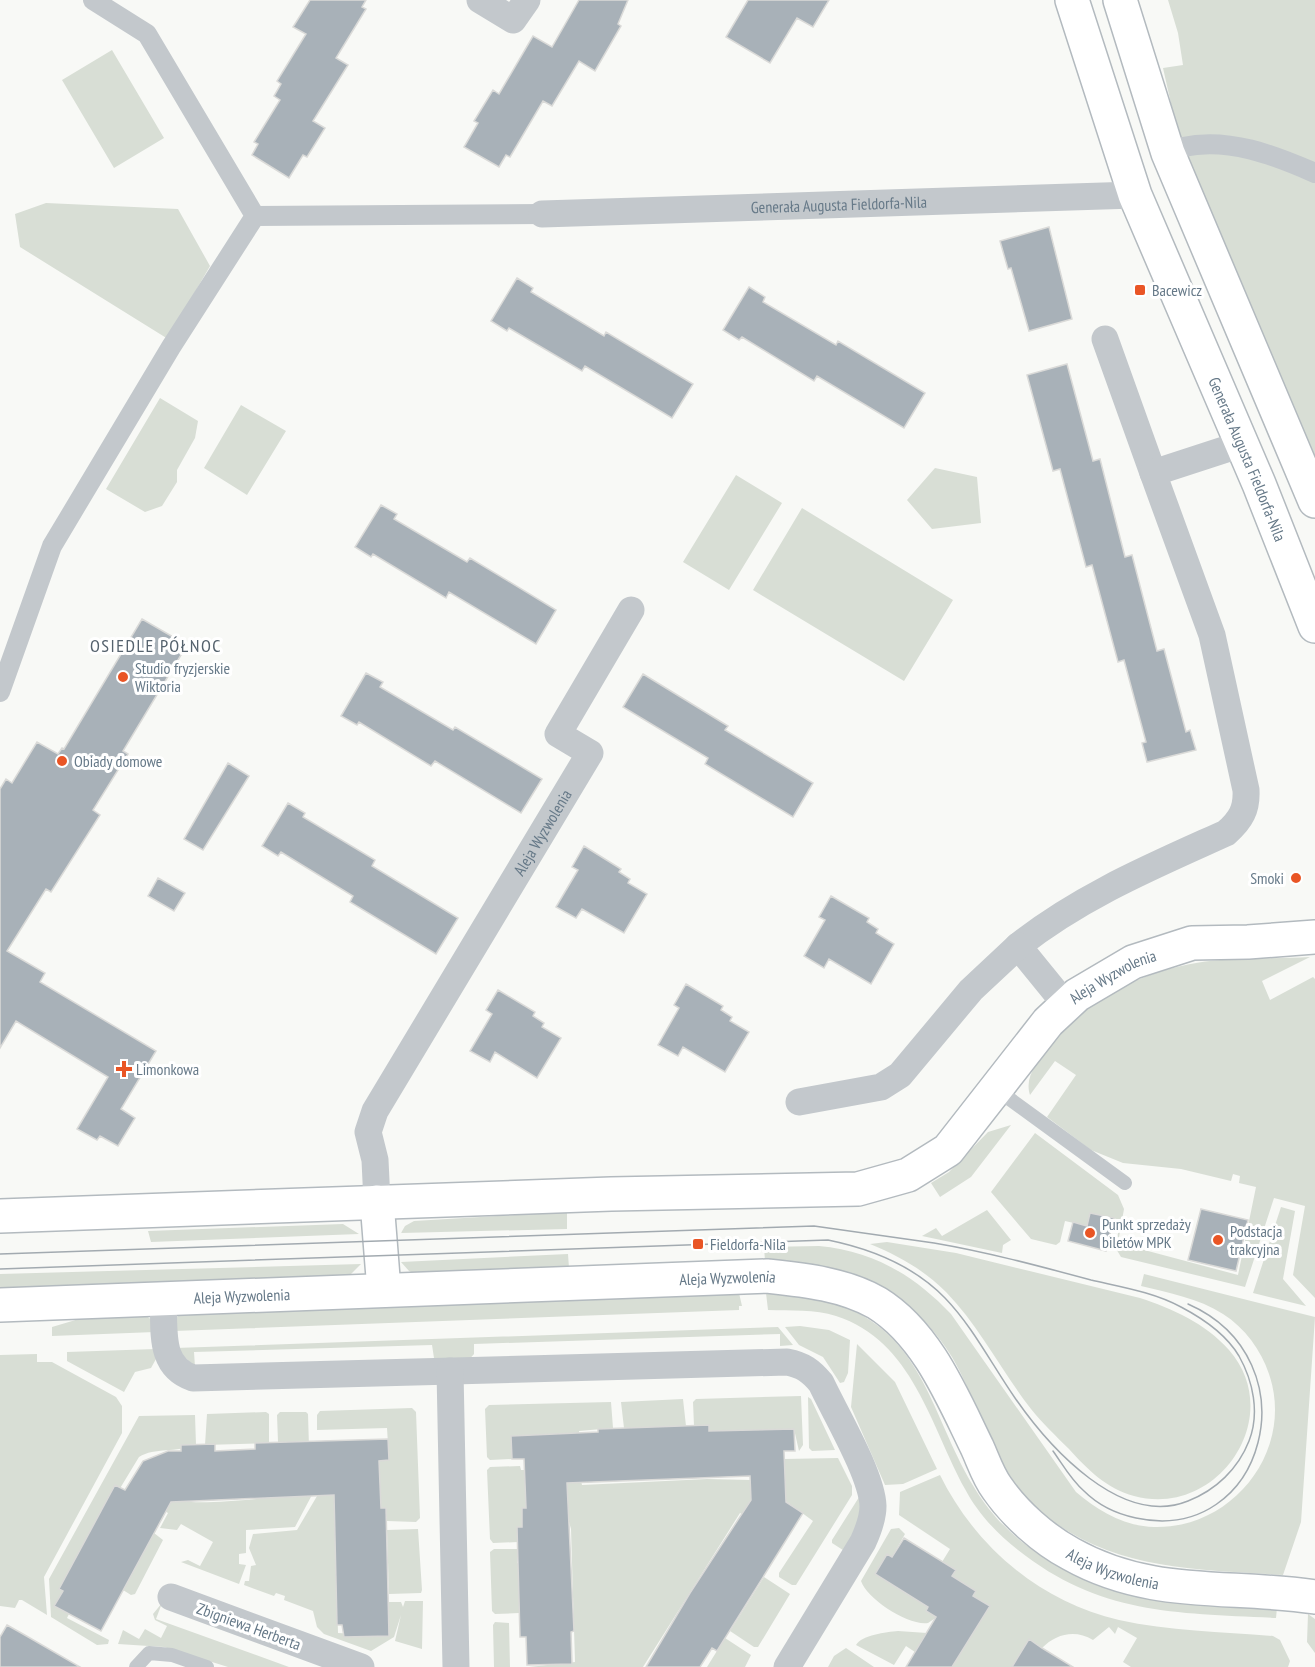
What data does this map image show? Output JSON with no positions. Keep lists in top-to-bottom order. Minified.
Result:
{"streets":{"main road":["Generała Augusta Fieldorfa-Nila","Aleja Wyzwolenia"],"street":["Zbigniewa Herberta"]},"districts":["OSIEDLE PÓŁNOC"],"places":{"transit":["Bacewicz","Fieldorfa-Nila"],"other":["Studio fryzjerskie Wiktoria","Obiady domowe","Smoki","Punkt sprzedaży biletów MPK","Podstacja trakcyjna"],"health":["Limonkowa"]}}
